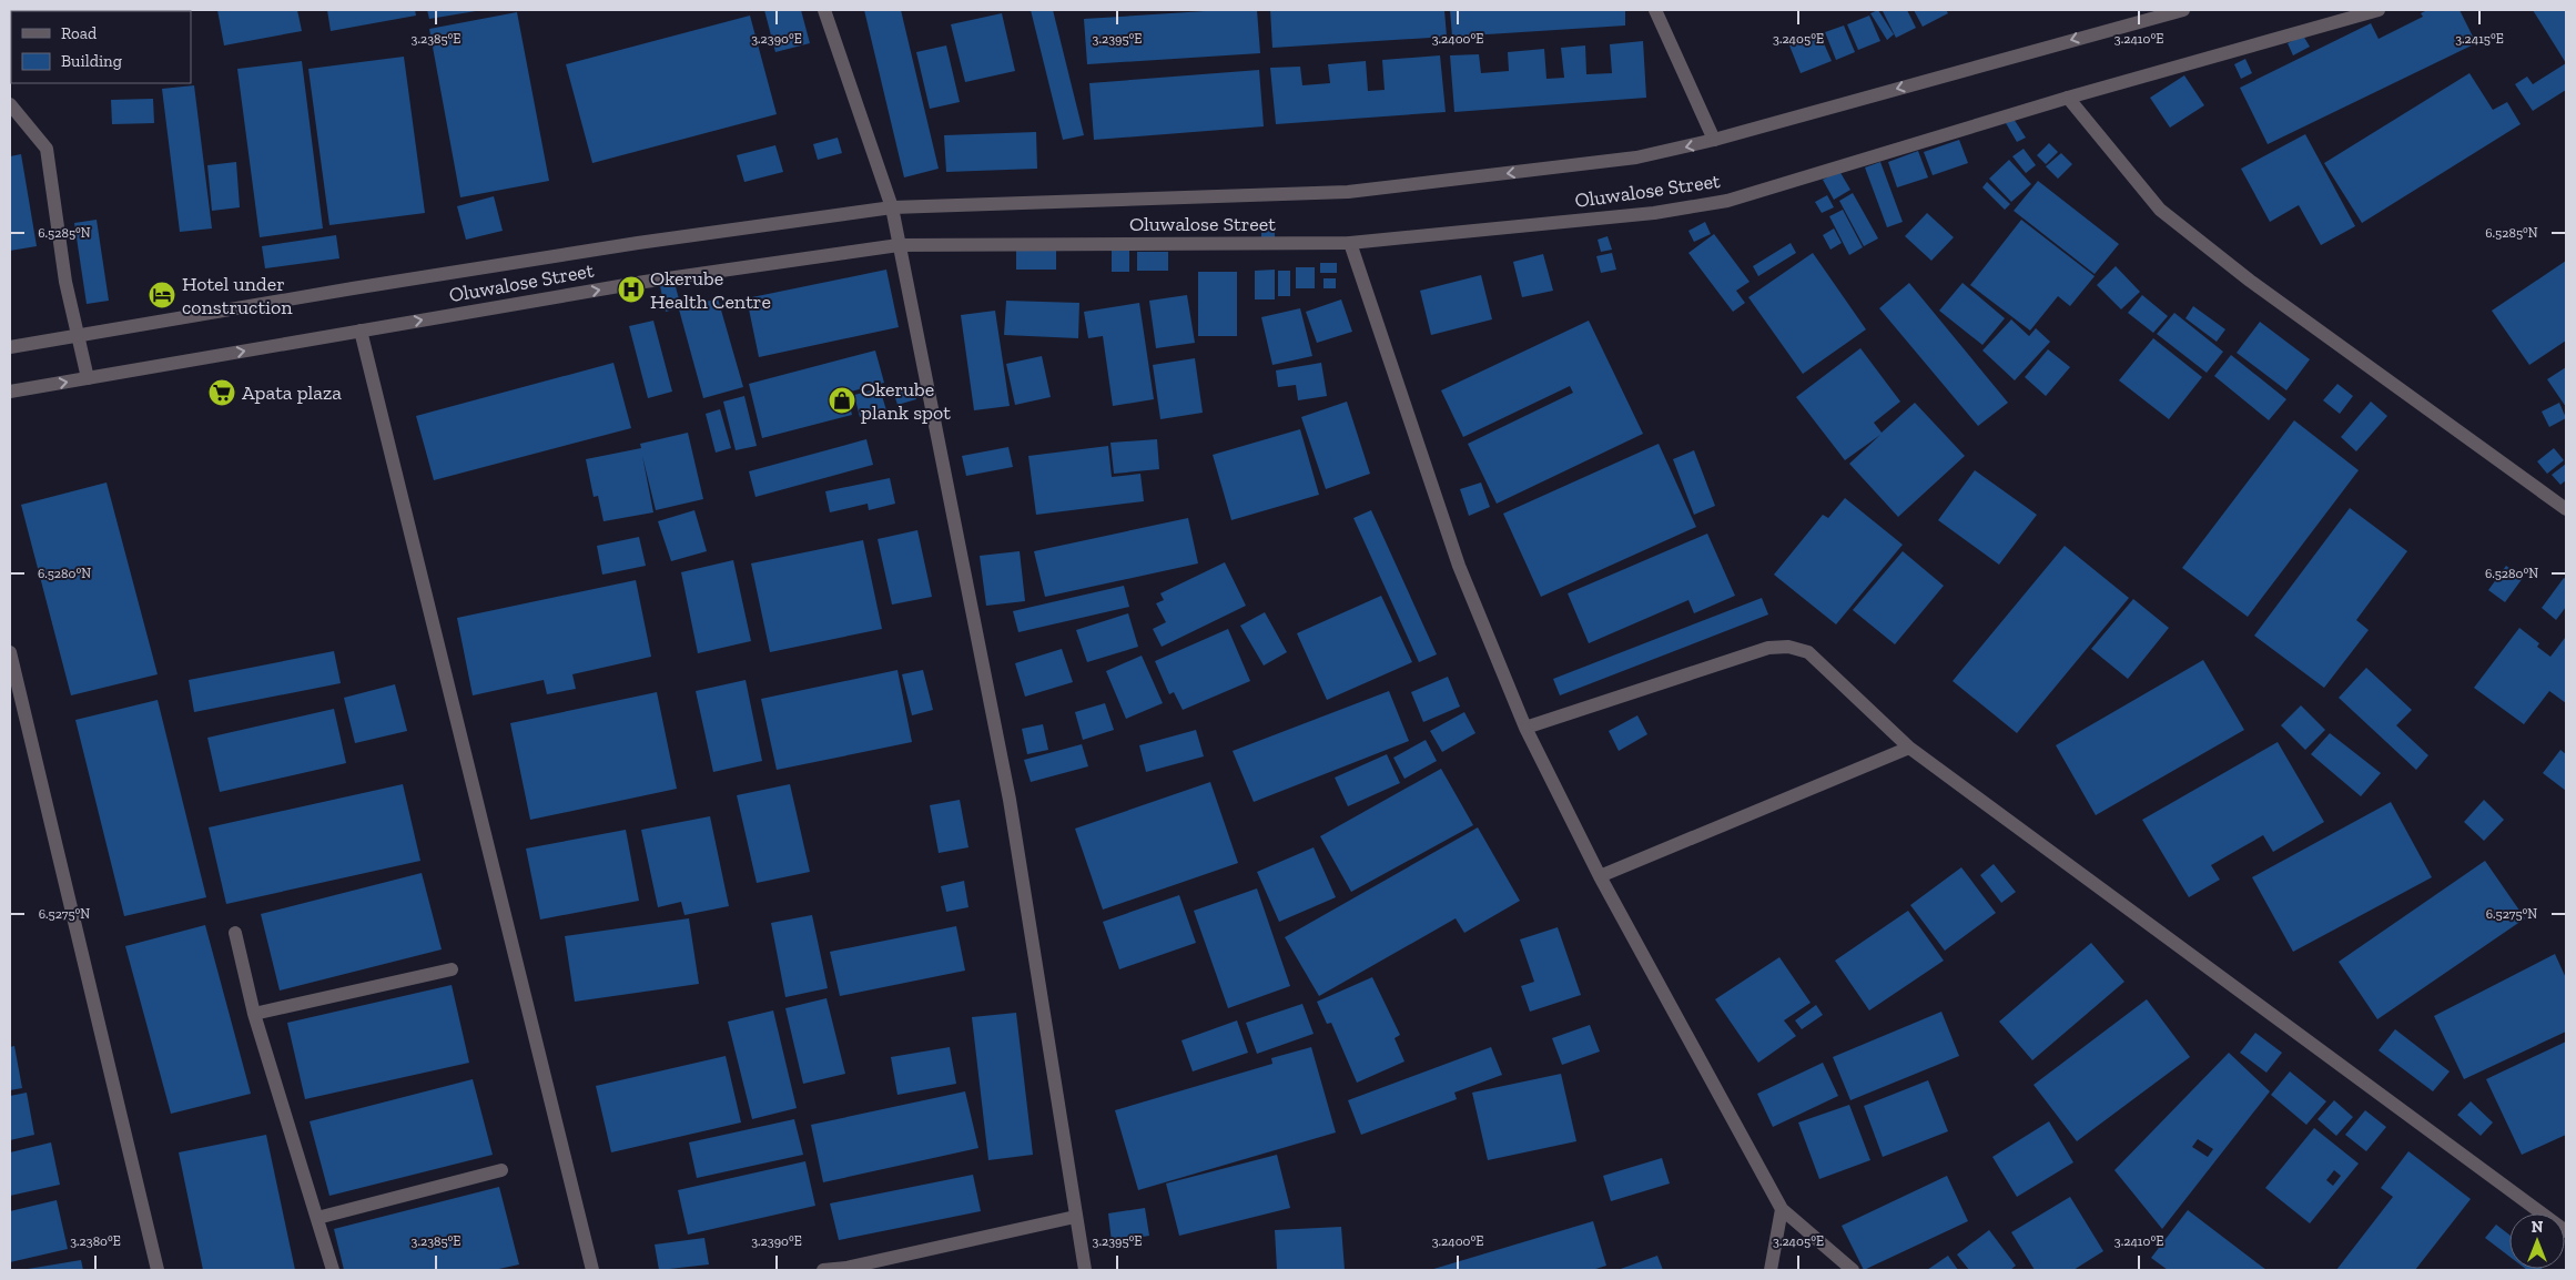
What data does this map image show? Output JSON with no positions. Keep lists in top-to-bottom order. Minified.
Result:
{"streets":{"street":["Oluwalose Street"]},"places":{"hospital":["Okerube Health Centre"],"hotel":["Hotel under construction"],"supermarket":["Apata plaza"],"shop":["Okerube plank spot"]},"legend":["Road","Building"],"north":"top","coordinates":["3.2385°E","3.2390°E","3.2395°E","3.2400°E","3.2405°E","3.2410°E","3.2415°E","6.5285°N","6.5280°N","6.5275°N","3.2380°E"]}
